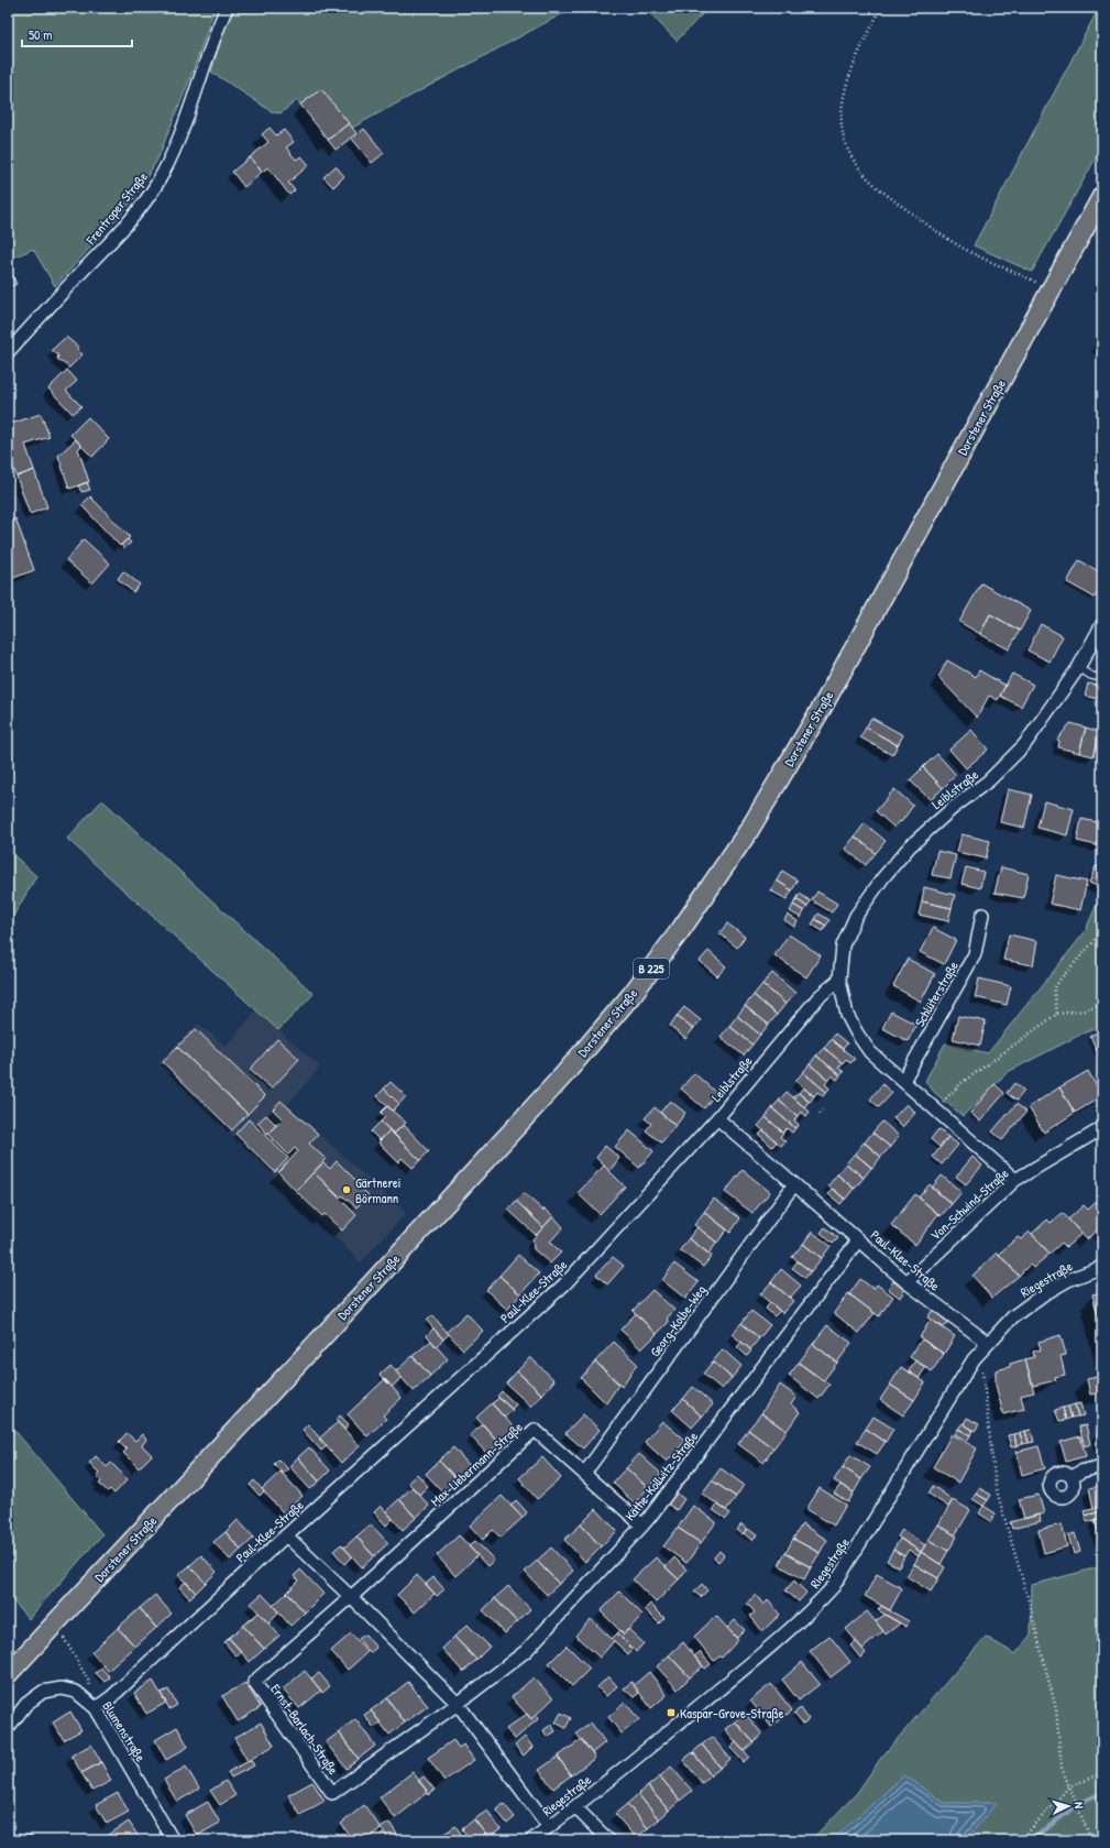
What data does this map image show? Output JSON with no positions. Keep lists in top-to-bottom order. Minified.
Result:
{"streets":{"main road":["Dorstener Straße","B 225"],"street":["Frentroper Straße","Leiblstraße","Schlüterstraße","Von-Schwind-Straße","Paul-Klee-Straße","Riegestraße","Georg-Kolbe-Weg","Max-Liebermann-Straße","Käthe-Kollwitz-Straße","Ernst-Barlach-Straße","Blumenstraße"]},"crossings":[["Leiblstraße","Schlüterstraße"],["Leiblstraße","Von-Schwind-Straße"],["Leiblstraße","Paul-Klee-Straße"],["Von-Schwind-Straße","Paul-Klee-Straße"],["Paul-Klee-Straße","Riegestraße"],["Paul-Klee-Straße","Georg-Kolbe-Weg"],["Paul-Klee-Straße","Käthe-Kollwitz-Straße"],["Paul-Klee-Straße","Blumenstraße"],["Georg-Kolbe-Weg","Max-Liebermann-Straße"],["Max-Liebermann-Straße","Käthe-Kollwitz-Straße"],["Max-Liebermann-Straße","Ernst-Barlach-Straße"],["Käthe-Kollwitz-Straße","Ernst-Barlach-Straße"]],"places":{"other":["Gärtnerei Börmann"],"transit":["Kaspar-Grove-Straße"]},"scale_bar":"50 m","north":"right"}
